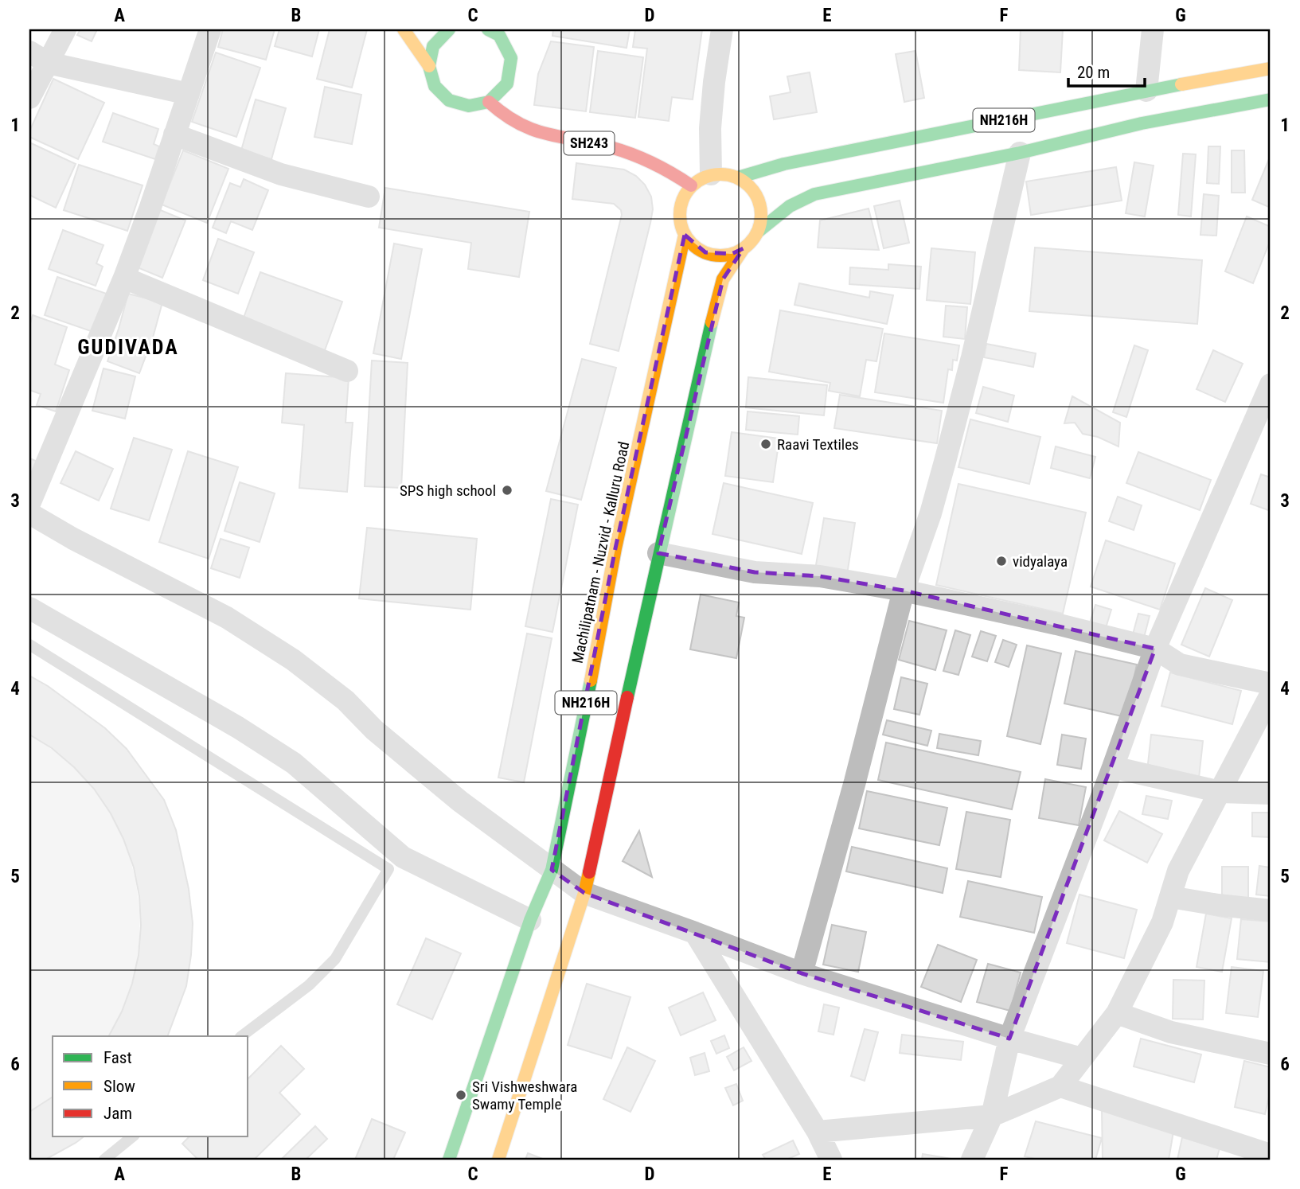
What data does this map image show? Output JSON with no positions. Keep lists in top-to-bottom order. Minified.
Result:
{"streets":{"main road":["NH216H","SH243","Machilipatnam - Nuzvid - Kalluru Road"]},"crossings":[["NH216H","SH243"],["NH216H","Machilipatnam - Nuzvid - Kalluru Road"],["SH243","Machilipatnam - Nuzvid - Kalluru Road"]],"districts":["GUDIVADA"],"places":["Raavi Textiles","SPS high school","vidyalaya","Sri Vishweshwara Swamy Temple"],"legend":["Fast","Slow","Jam"],"scale_bar":"20 m","grid":{"columns":["A","B","C","D","E","F","G"],"rows":["1","2","3","4","5","6"]}}
